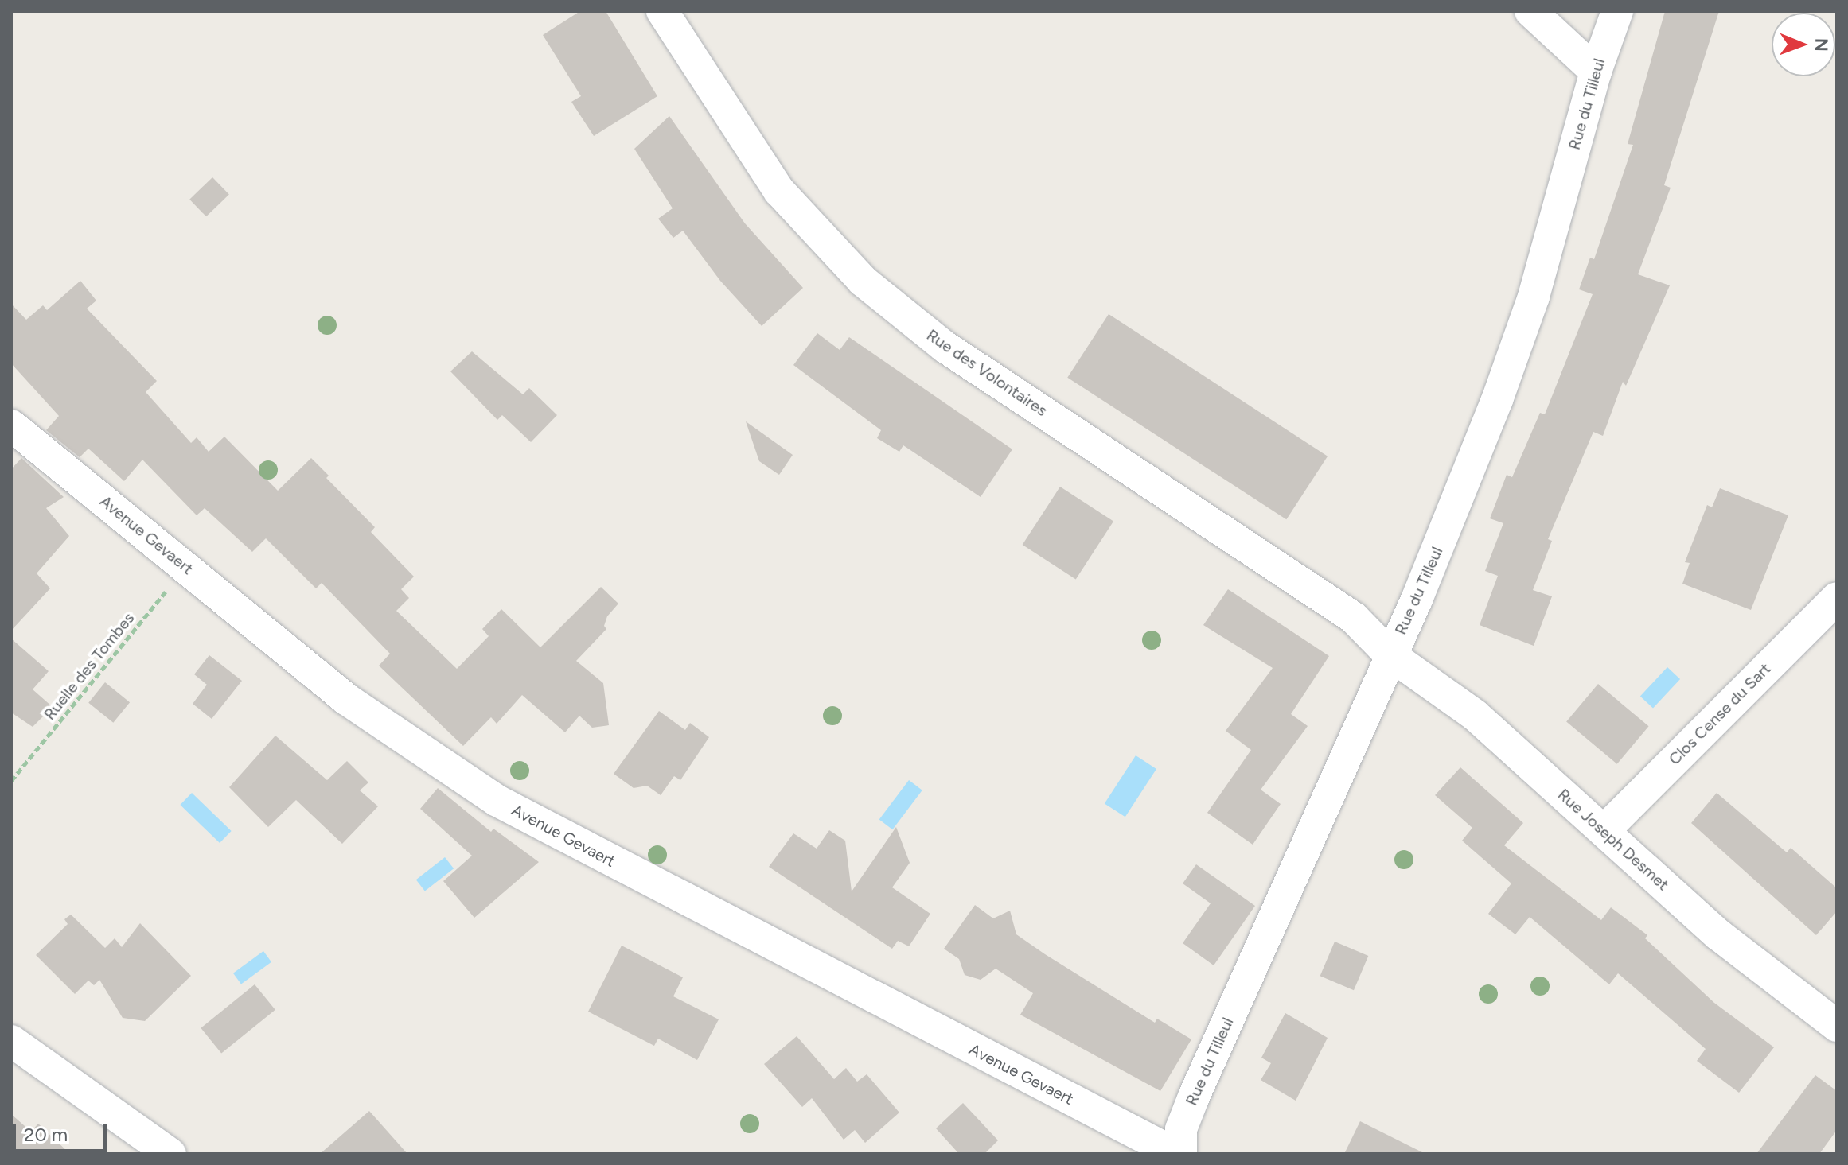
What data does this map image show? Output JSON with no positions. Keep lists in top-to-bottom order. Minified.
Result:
{"streets":{"street":["Rue du Tilleul","Rue des Volontaires","Avenue Gevaert","Clos Cense du Sart","Rue Joseph Desmet"],"path":["Ruelle des Tombes"]},"crossings":[["Rue du Tilleul","Rue des Volontaires"],["Rue du Tilleul","Avenue Gevaert"],["Rue du Tilleul","Rue Joseph Desmet"],["Rue des Volontaires","Rue Joseph Desmet"],["Avenue Gevaert","Ruelle des Tombes"],["Clos Cense du Sart","Rue Joseph Desmet"]],"scale_bar":"20 m","north":"right"}
